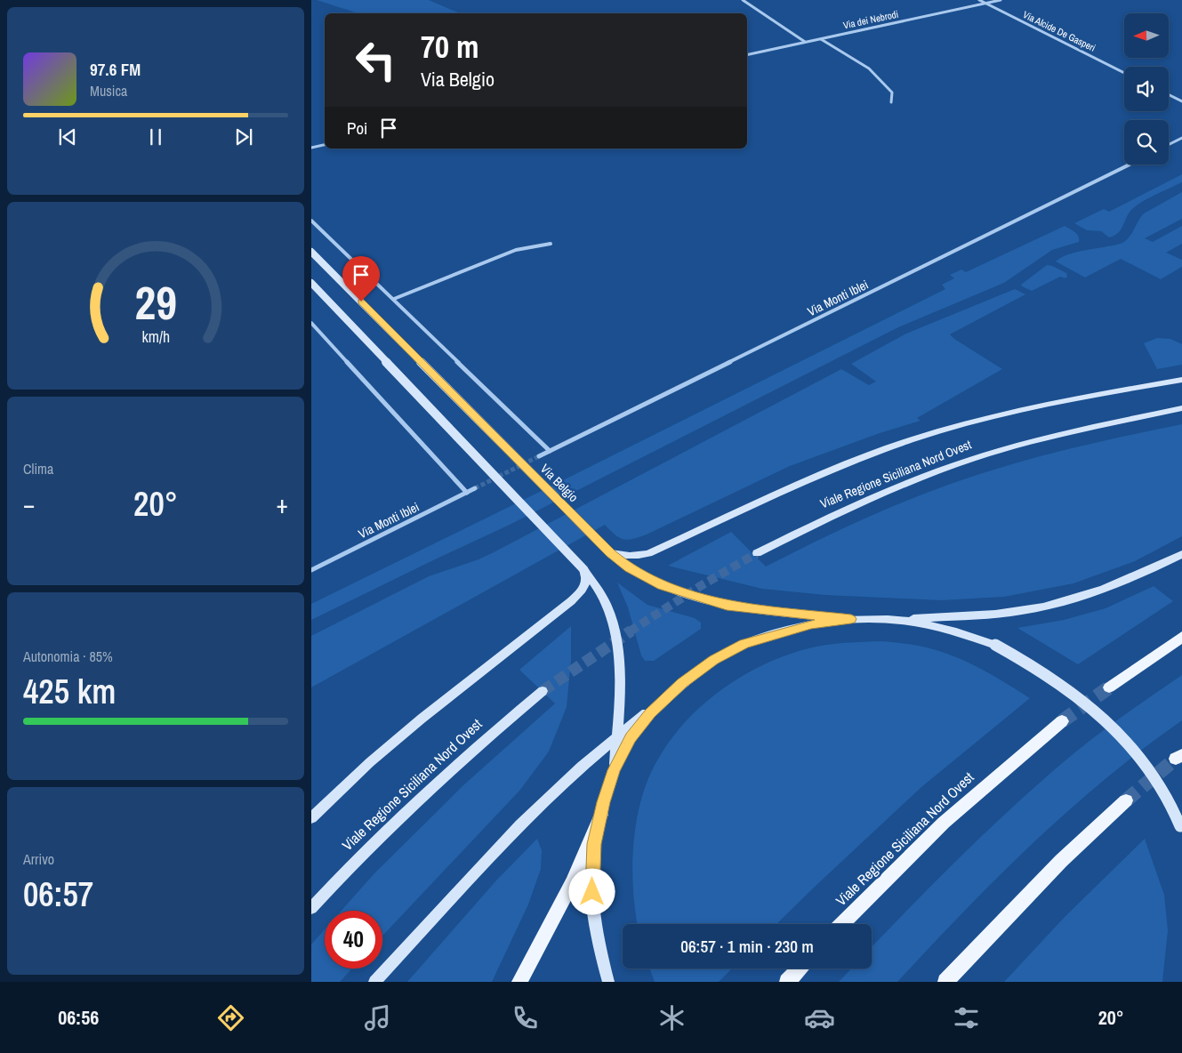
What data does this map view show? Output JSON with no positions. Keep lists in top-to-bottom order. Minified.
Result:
{"streets":{"main road":["Viale Regione Siciliana Nord Ovest"],"street":["Via dei Nebrodi","Via Alcide De Gasperi","Via Monti Iblei","Via Belgio"]},"crossings":[["Via dei Nebrodi","Via Alcide De Gasperi"],["Via Monti Iblei","Via Belgio"]],"north":"left","page":{"turn":["70 m","Via Belgio"],"song":["97.6 FM","Musica"],"then":"Poi","tile":["Clima",["Autonomia · 85%","425 km"],["Arrivo","06:57"]],"heat":["−","20°","+"],"limit":"40","trip":"06:57 · 1 min · 230 m","tabs":["06:56","20°"],"gauge":["29","km/h"]}}
